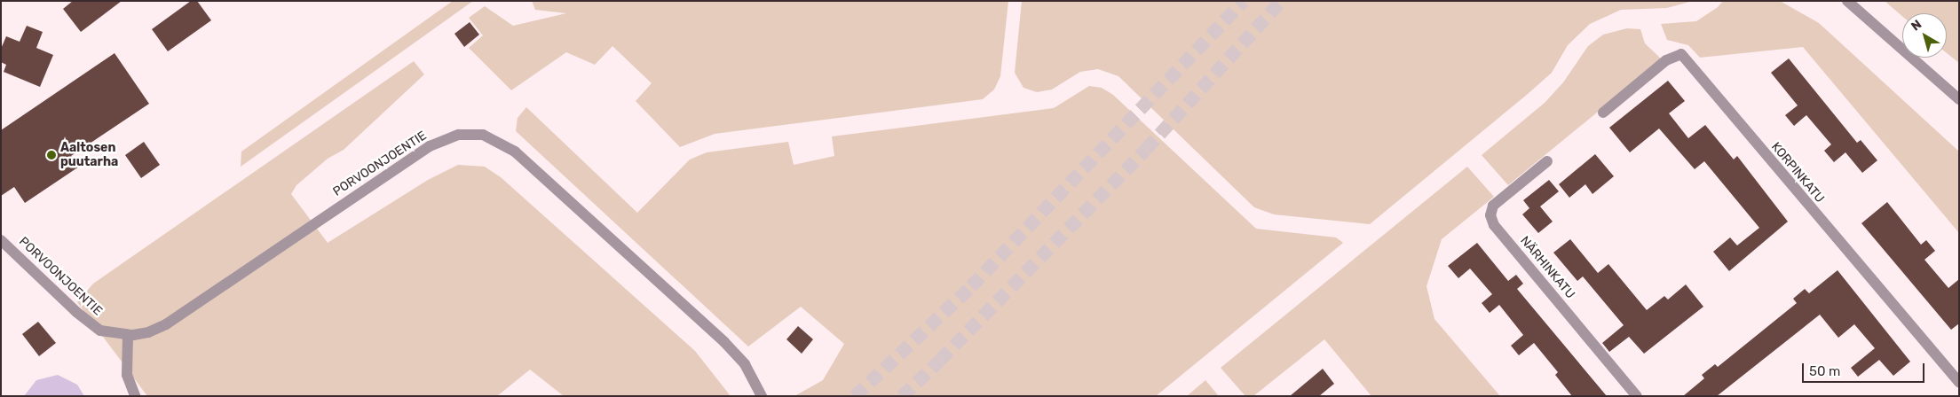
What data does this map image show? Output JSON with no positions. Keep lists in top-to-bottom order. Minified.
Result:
{"streets":{"street":["PORVOONJOENTIE","KORPINKATU","NÄRHINKATU"]},"places":["Aaltosen puutarha"],"scale_bar":"50 m","north":"top left"}
